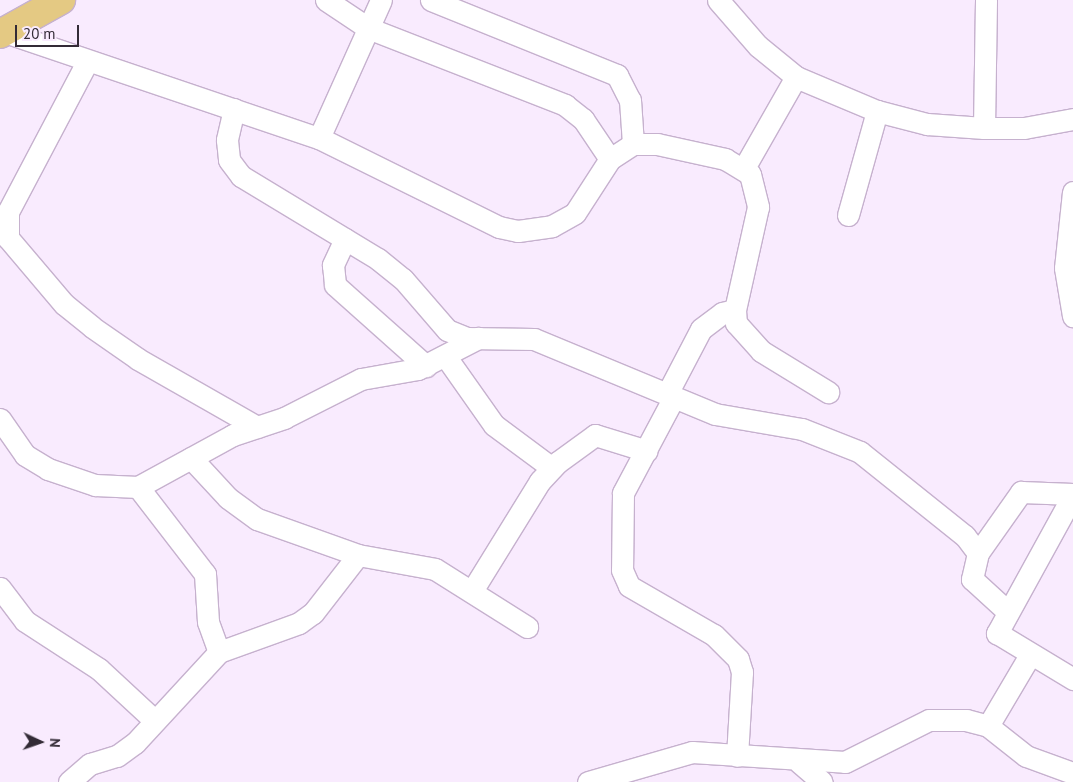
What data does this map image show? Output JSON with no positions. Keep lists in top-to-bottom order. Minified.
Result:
{"scale_bar":"20 m","north":"right"}
